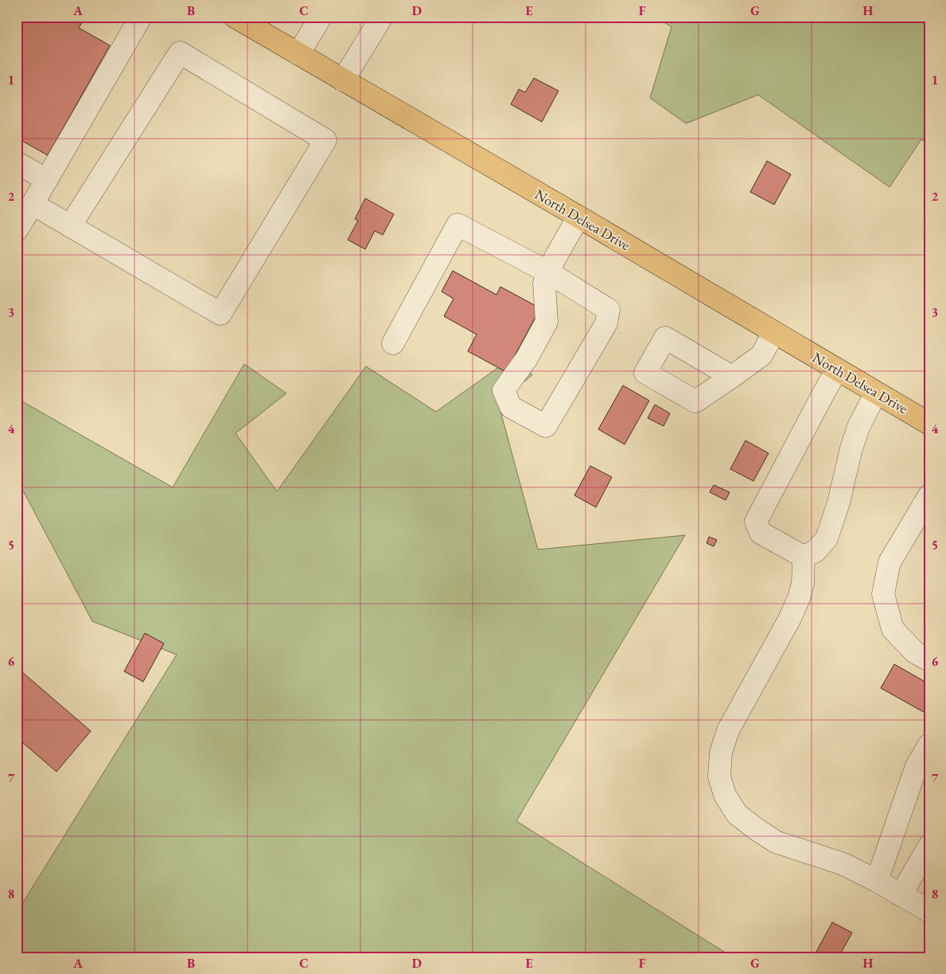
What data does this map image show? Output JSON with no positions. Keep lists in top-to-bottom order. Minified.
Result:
{"streets":{"main road":["North Delsea Drive"]},"grid":{"columns":["A","B","C","D","E","F","G","H"],"rows":["1","2","3","4","5","6","7","8"]}}
